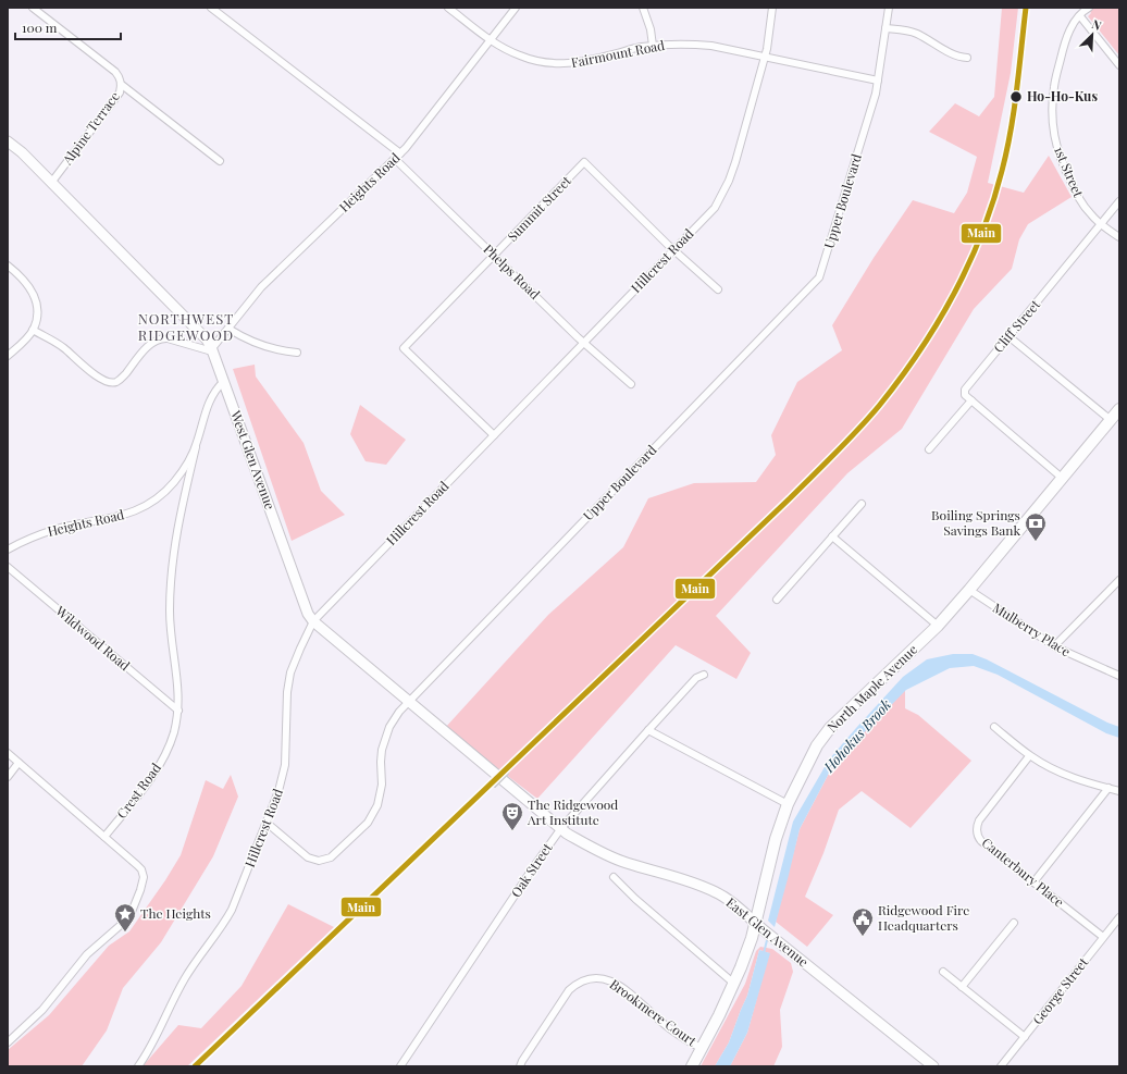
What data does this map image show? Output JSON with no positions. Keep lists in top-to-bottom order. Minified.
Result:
{"streets":{"main road":["North Maple Avenue"],"street":["Fairmount Road","Alpine Terrace","1st Street","Heights Road","Upper Boulevard","Summit Street","Hillcrest Road","Phelps Road","Cliff Street","West Glen Avenue","Mulberry Place","Wildwood Road","Crest Road","Oak Street","Canterbury Place","East Glen Avenue","George Street","Brookmere Court"]},"crossings":[["Fairmount Road","Heights Road"],["Fairmount Road","Upper Boulevard"],["Fairmount Road","Hillcrest Road"],["Alpine Terrace","West Glen Avenue"],["1st Street","Cliff Street"],["Heights Road","Phelps Road"],["Heights Road","West Glen Avenue"],["Heights Road","Crest Road"],["Upper Boulevard","Hillcrest Road"],["Upper Boulevard","West Glen Avenue"],["Summit Street","Hillcrest Road"],["Summit Street","Phelps Road"],["Hillcrest Road","Phelps Road"],["Hillcrest Road","West Glen Avenue"],["West Glen Avenue","East Glen Avenue"],["Mulberry Place","North Maple Avenue"],["Wildwood Road","Crest Road"],["North Maple Avenue","East Glen Avenue"],["North Maple Avenue","Brookmere Court"],["Oak Street","East Glen Avenue"],["Canterbury Place","George Street"]],"districts":["NORTHWEST RIDGEWOOD"],"water":["Hohokus Brook"],"places":{"other":["Ho-Ho-Kus"],"bank":["Boiling Springs Savings Bank"],"theatre":["The Ridgewood Art Institute"],"place":["The Heights"],"public building":["Ridgewood Fire Headquarters"]},"lines":["transit line Main"],"scale_bar":"100 m","north":"top right"}
